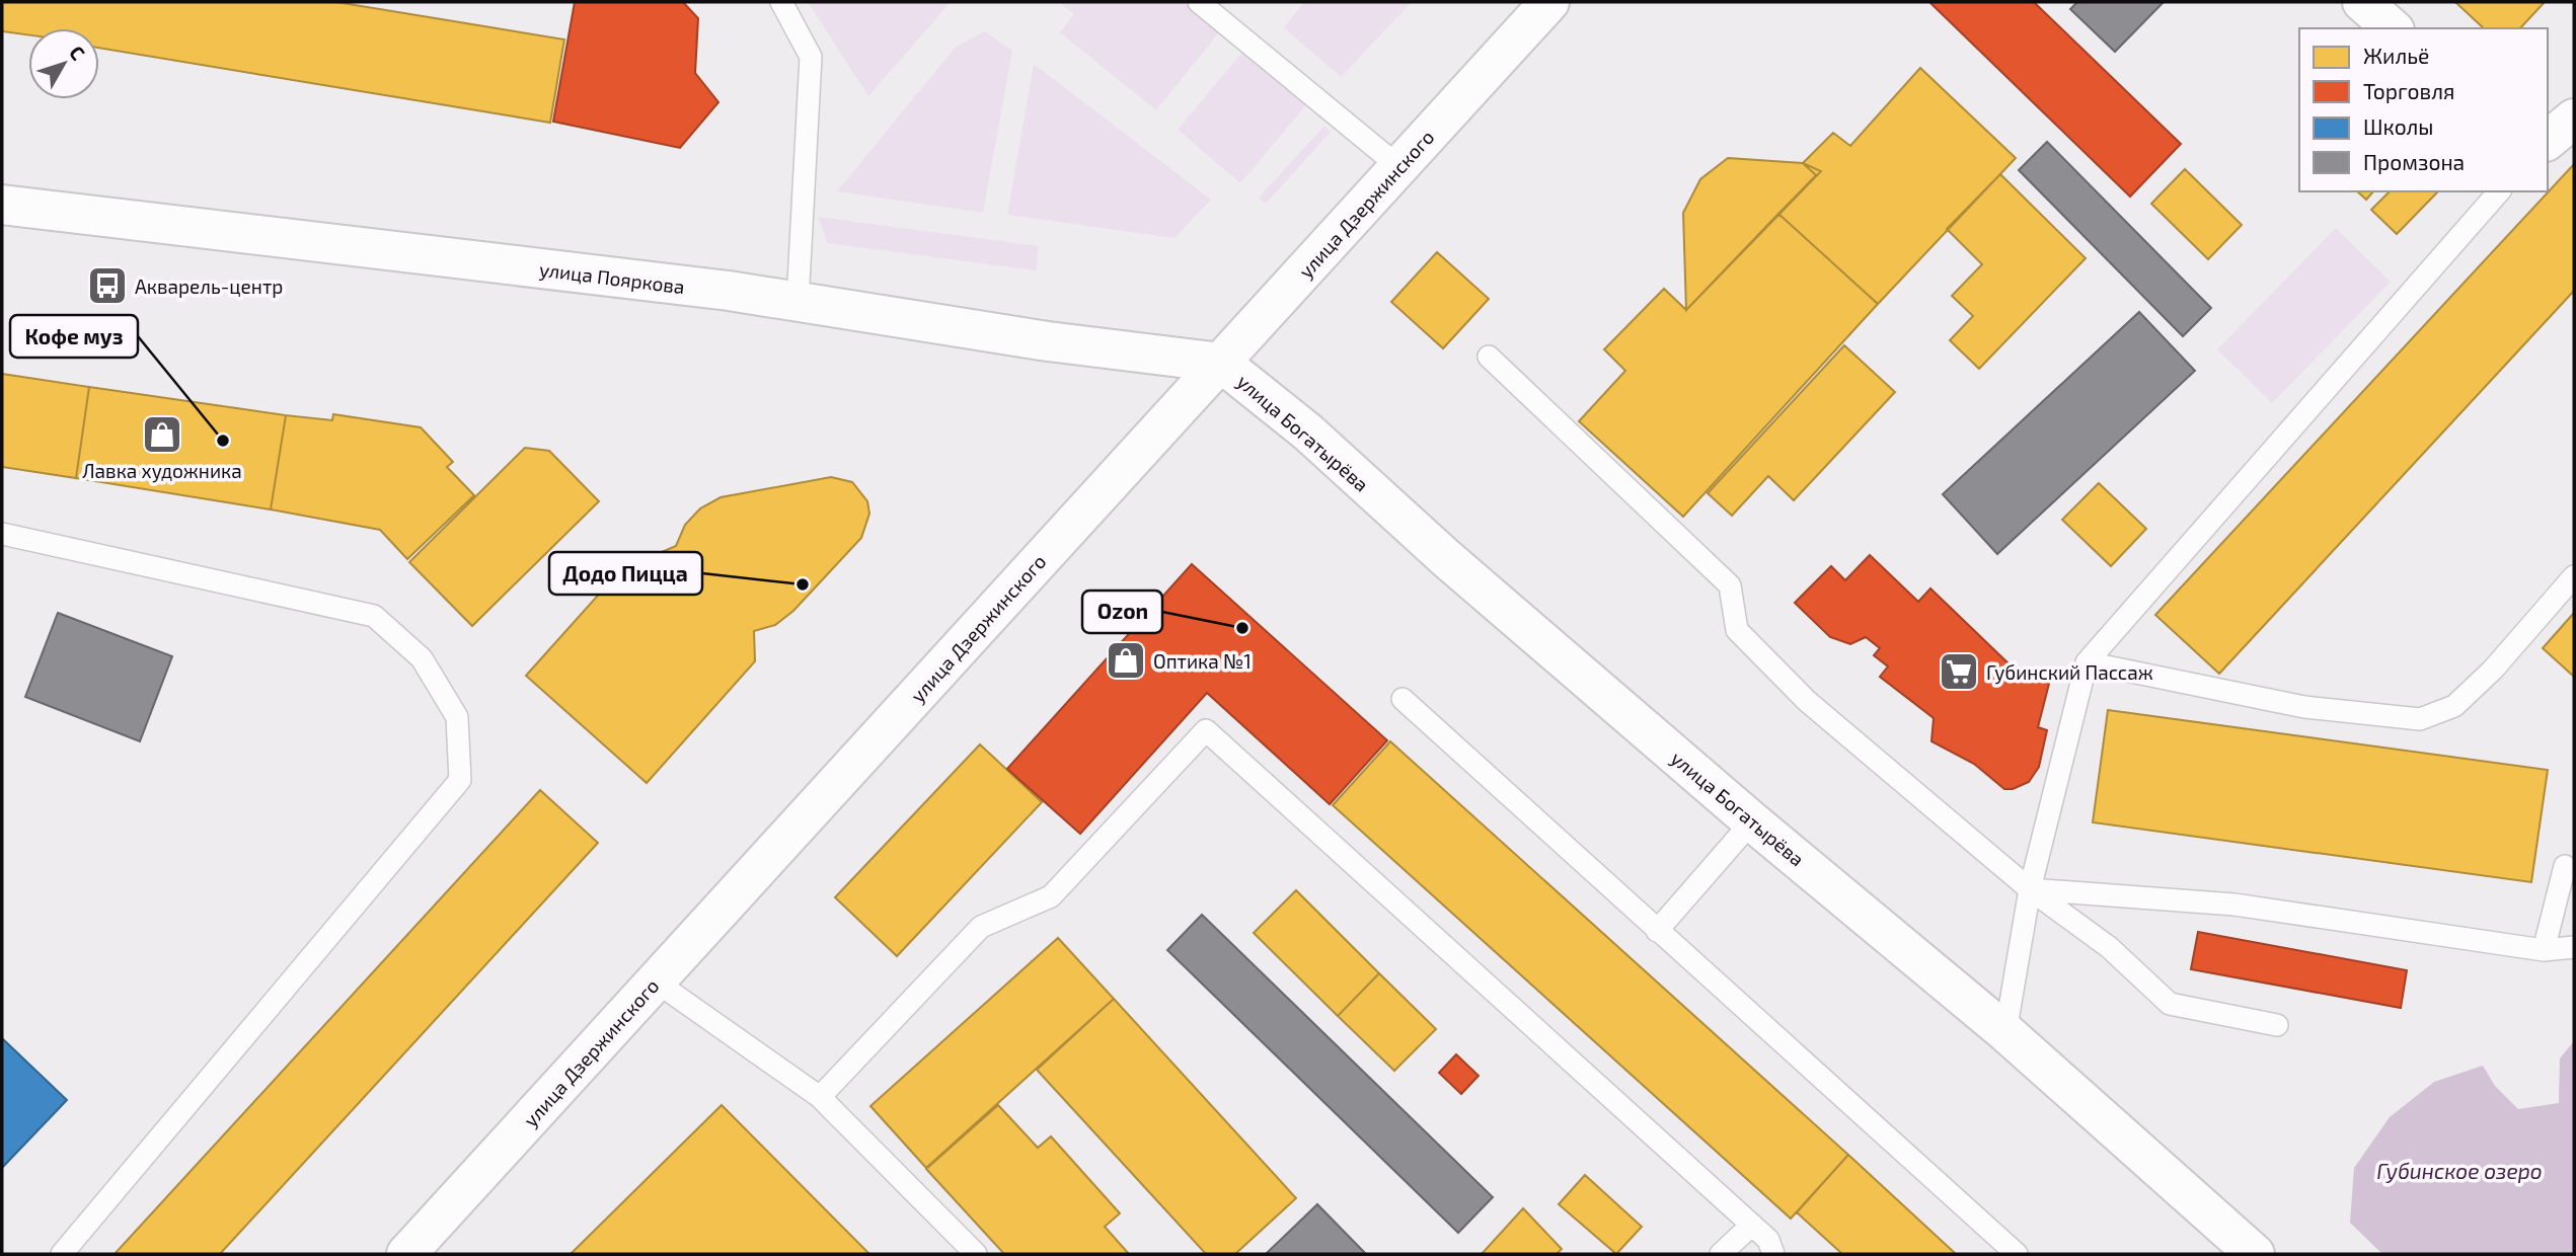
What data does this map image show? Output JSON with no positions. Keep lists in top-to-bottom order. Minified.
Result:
{"streets":{"main road":["улица Дзержинского","улица Пояркова","улица Богатырёва"]},"crossings":[["улица Дзержинского","улица Пояркова"],["улица Дзержинского","улица Богатырёва"],["улица Пояркова","улица Богатырёва"]],"water":["Губинское озеро"],"places":{"bus stop":["Акварель-центр"],"shop":["Лавка художника","Оптика №1"],"other":["Кофе муз","Додо Пицца","Ozon"],"supermarket":["Губинский Пассаж"]},"legend":["Жильё","Торговля","Школы","Промзона"],"north":"top right"}
